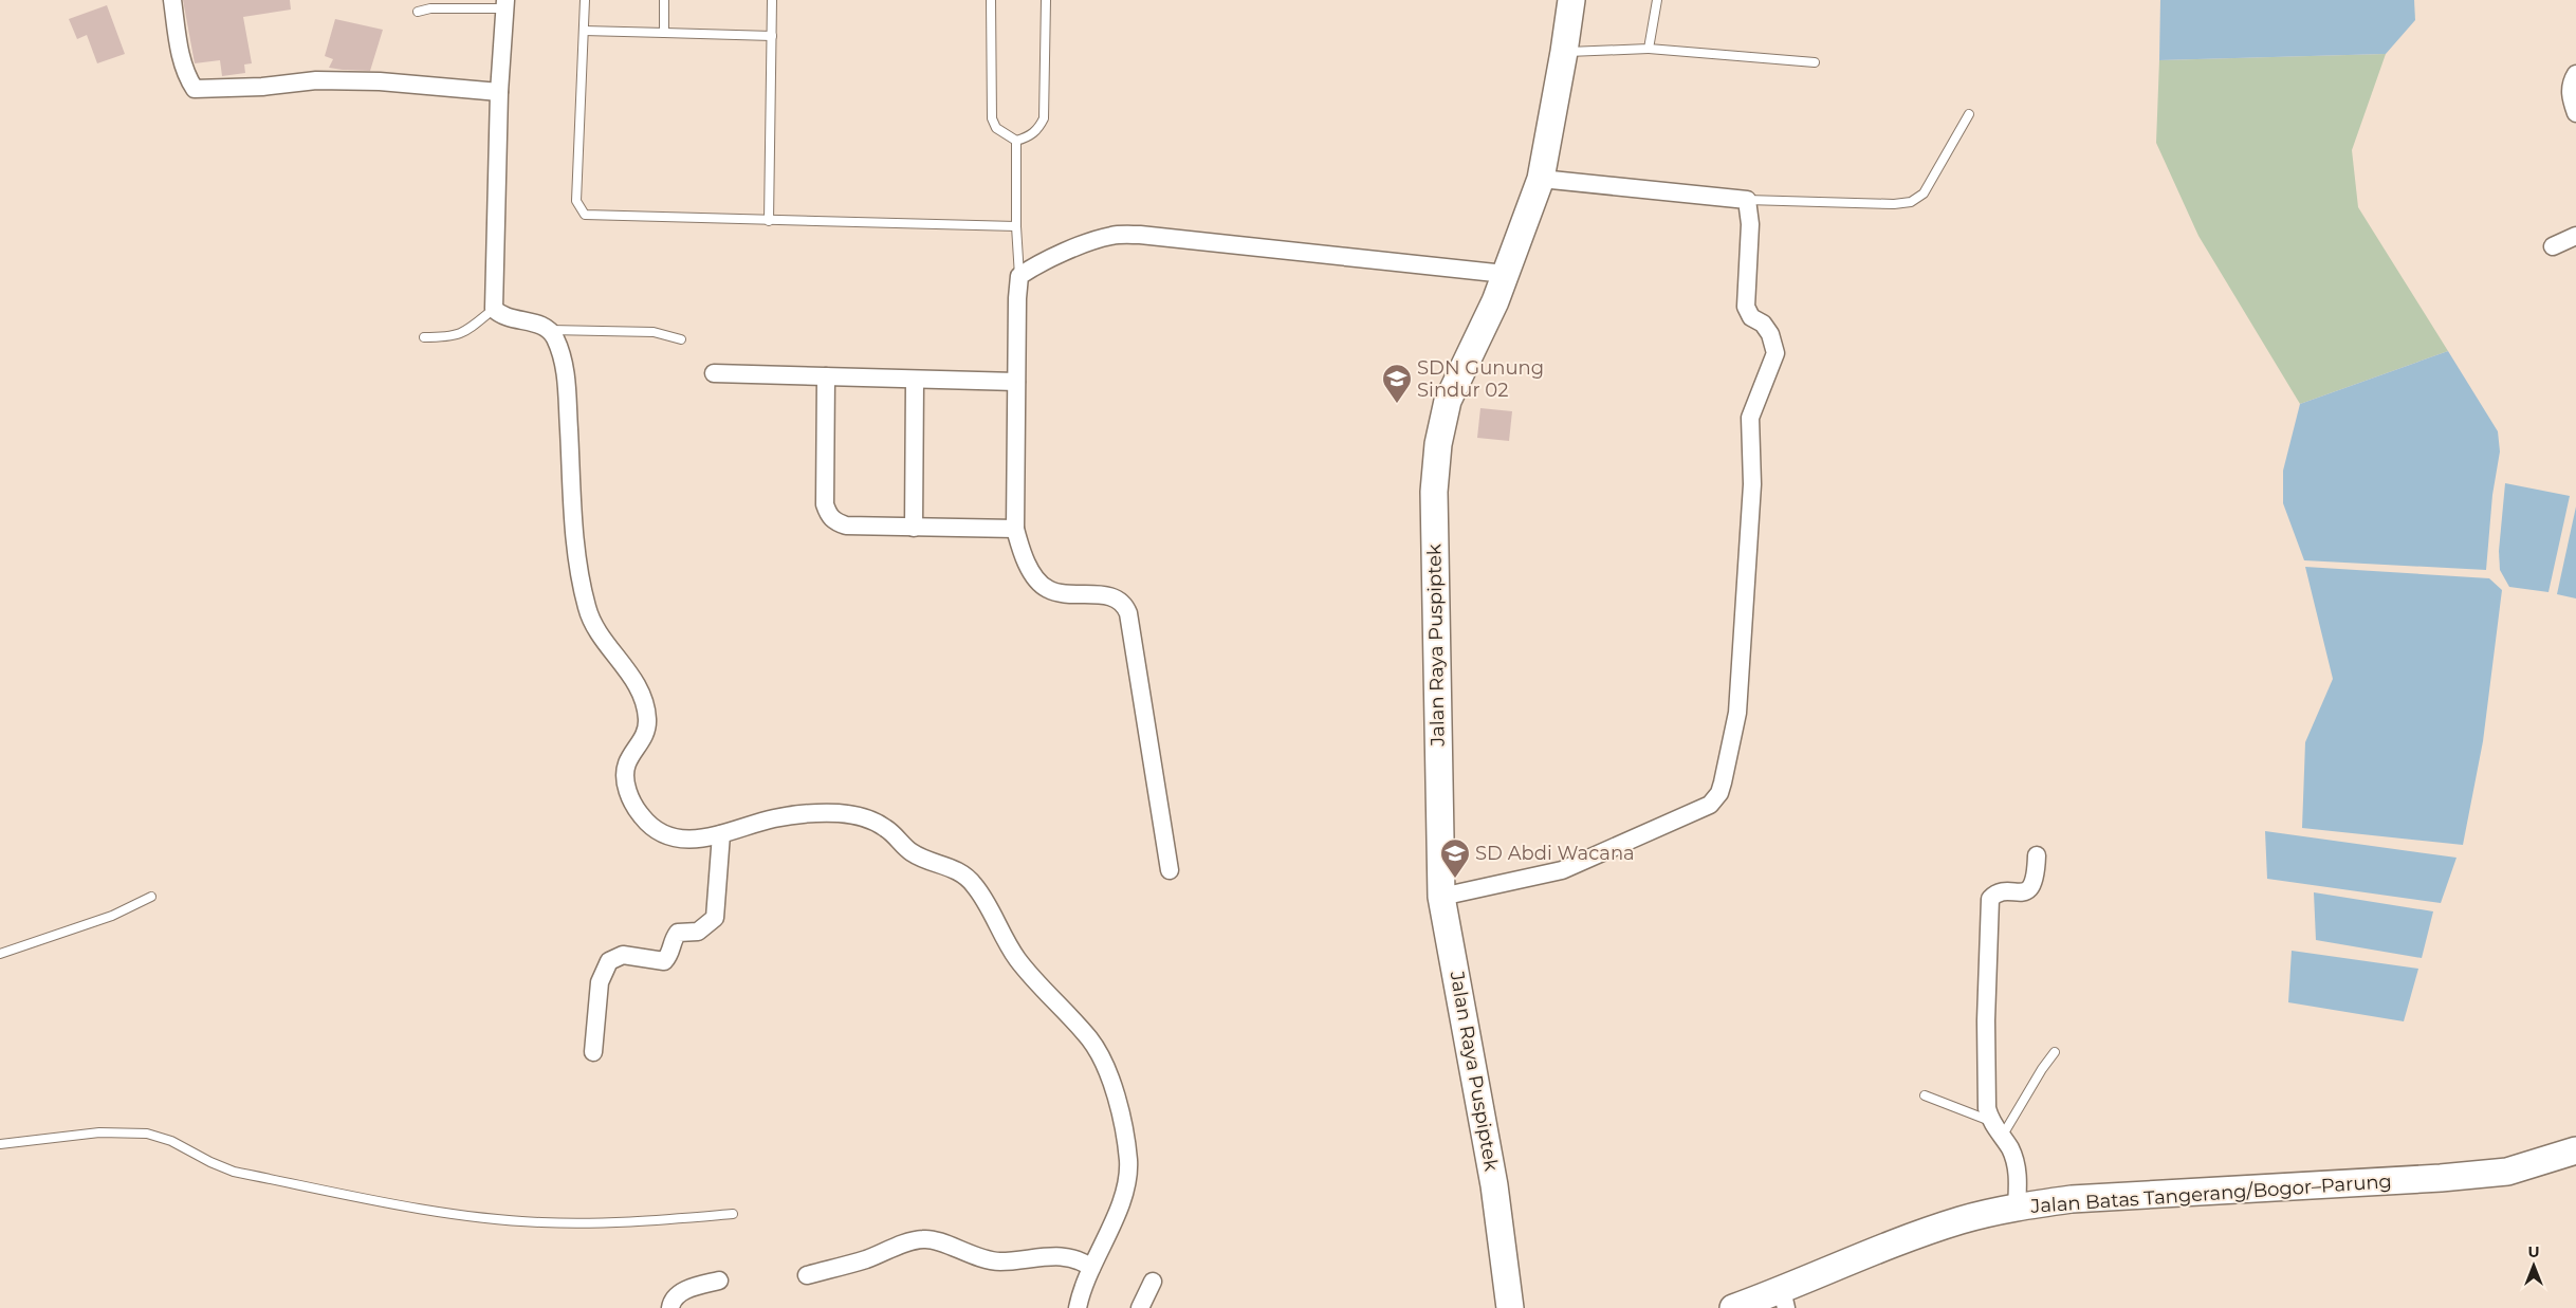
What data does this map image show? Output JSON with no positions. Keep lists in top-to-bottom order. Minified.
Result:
{"streets":{"main road":["Jalan Raya Puspiptek","Jalan Batas Tangerang/Bogor–Parung"]},"places":{"school or university":["SDN Gunung Sindur 02","SD Abdi Wacana"]},"north":"top"}
